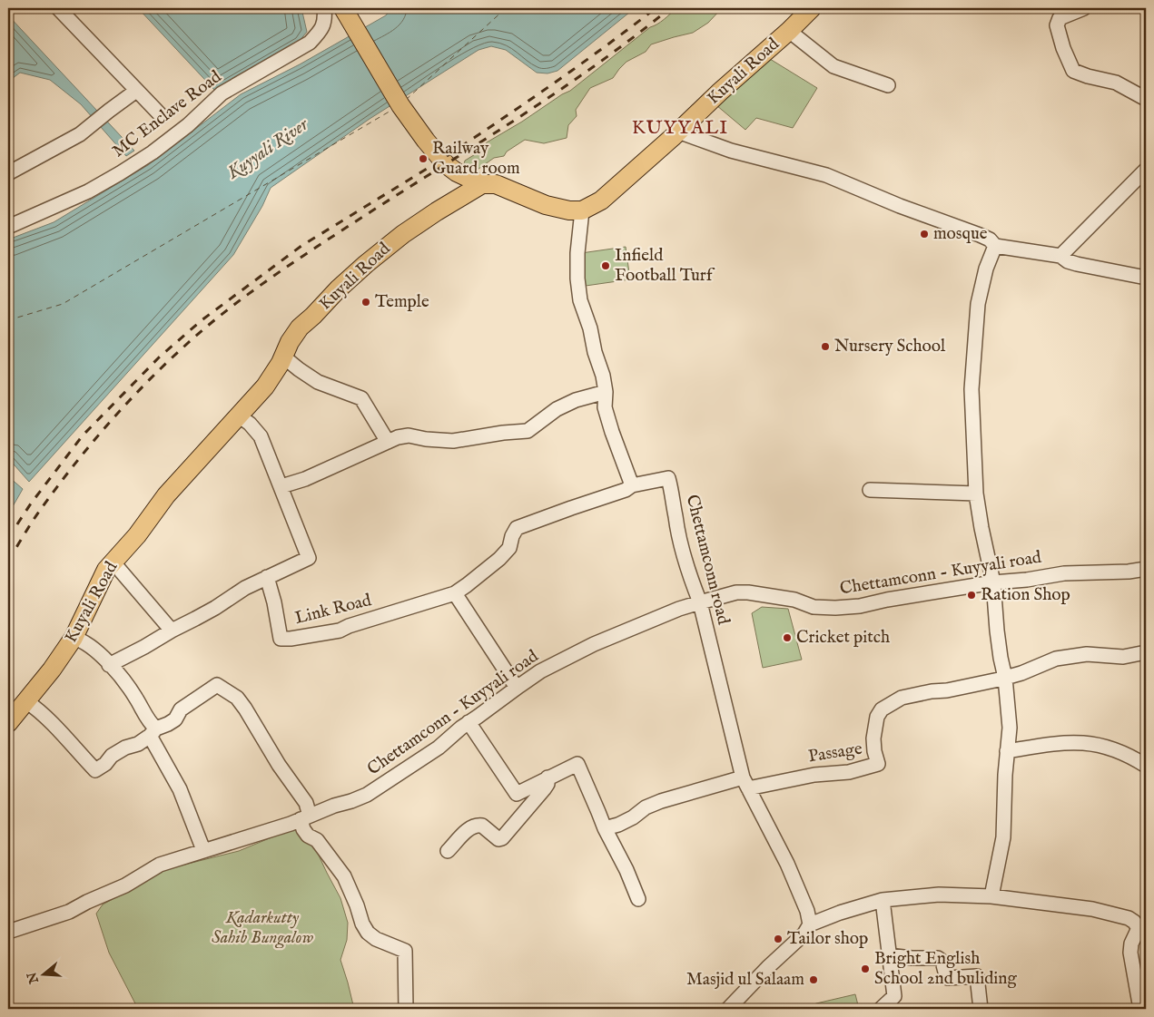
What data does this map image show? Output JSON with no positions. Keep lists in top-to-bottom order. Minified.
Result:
{"streets":{"main road":["Kuyali Road"],"street":["MC Enclave Road","Chettamconn road","Chettamconn - Kuyyali road","Link Road","Passage"]},"crossings":[["Chettamconn road","Chettamconn - Kuyyali road"],["Chettamconn road","Link Road"],["Chettamconn road","Passage"]],"districts":["KUYYALI"],"water":["Kuyyali River"],"parks":["Kadarkutty Sahib Bungalow"],"places":["Railway Guard room","mosque","Infield Football Turf","Temple","Nursery School","Ration Shop","Cricket pitch","Tailor shop","Bright English School 2nd buliding","Masjid ul Salaam"],"north":"left"}
